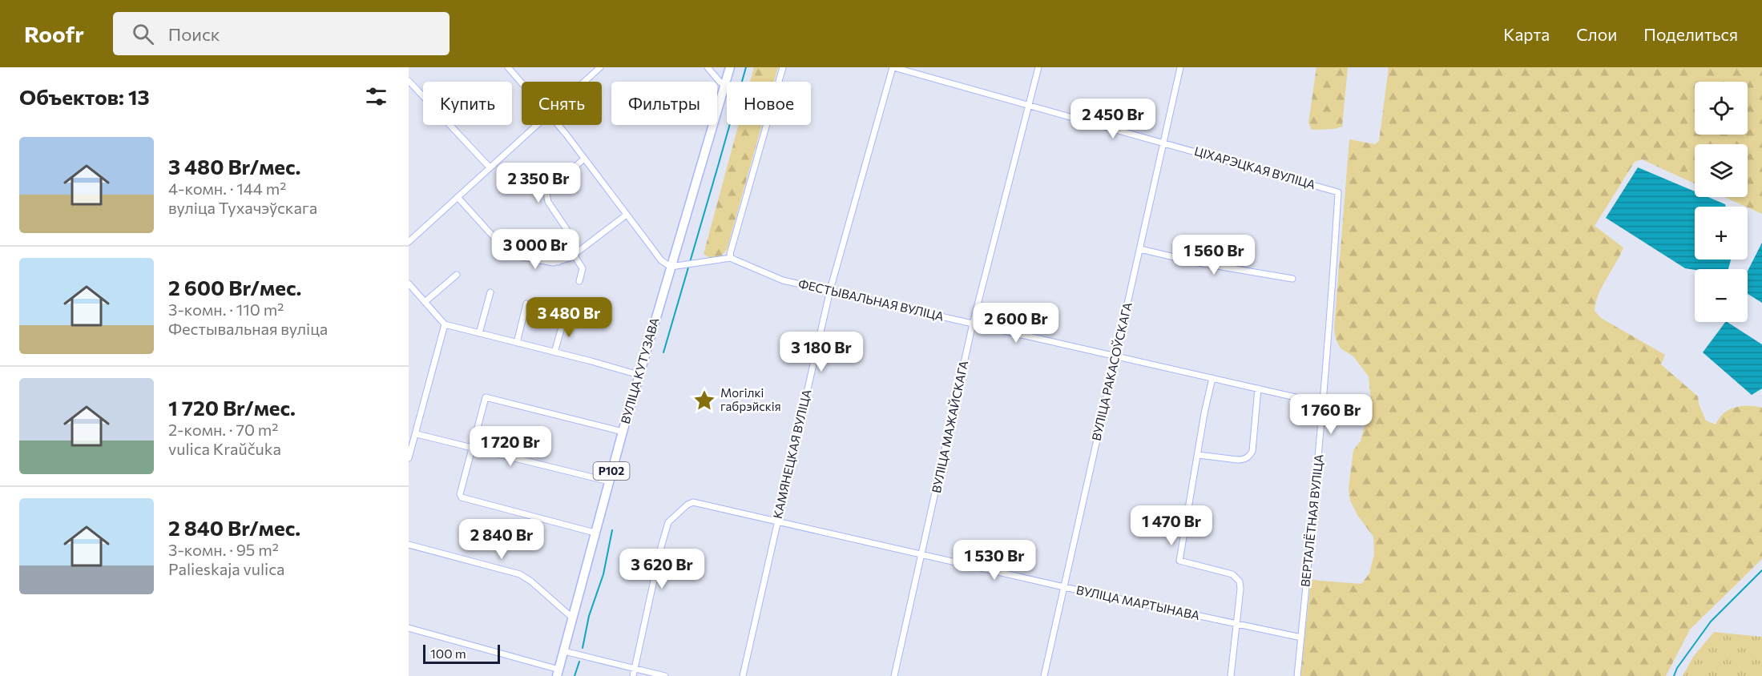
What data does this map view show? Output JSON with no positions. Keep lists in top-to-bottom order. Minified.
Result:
{"streets":{"main road":["ВУЛІЦА КУТУЗАВА","Р102"],"street":["ЦІХАРЭЦКАЯ ВУЛІЦА","ФЕСТЫВАЛЬНАЯ ВУЛІЦА","ВУЛІЦА РАКАСОЎСКАГА","ВУЛІЦА МАЖАЙСКАГА","КАМЯНЕЦКАЯ ВУЛІЦА","ВЕРТАЛЁТНАЯ ВУЛІЦА","ВУЛІЦА МАРТЫНАВА"]},"crossings":[["ЦІХАРЭЦКАЯ ВУЛІЦА","ВУЛІЦА РАКАСОЎСКАГА"],["ЦІХАРЭЦКАЯ ВУЛІЦА","ВУЛІЦА МАЖАЙСКАГА"],["ЦІХАРЭЦКАЯ ВУЛІЦА","КАМЯНЕЦКАЯ ВУЛІЦА"],["ЦІХАРЭЦКАЯ ВУЛІЦА","ВЕРТАЛЁТНАЯ ВУЛІЦА"],["ФЕСТЫВАЛЬНАЯ ВУЛІЦА","ВУЛІЦА РАКАСОЎСКАГА"],["ФЕСТЫВАЛЬНАЯ ВУЛІЦА","ВУЛІЦА МАЖАЙСКАГА"],["ФЕСТЫВАЛЬНАЯ ВУЛІЦА","КАМЯНЕЦКАЯ ВУЛІЦА"],["ФЕСТЫВАЛЬНАЯ ВУЛІЦА","ВЕРТАЛЁТНАЯ ВУЛІЦА"],["ВУЛІЦА РАКАСОЎСКАГА","ВУЛІЦА МАРТЫНАВА"],["ВУЛІЦА МАЖАЙСКАГА","ВУЛІЦА МАРТЫНАВА"],["КАМЯНЕЦКАЯ ВУЛІЦА","ВУЛІЦА МАРТЫНАВА"],["ВЕРТАЛЁТНАЯ ВУЛІЦА","ВУЛІЦА МАРТЫНАВА"]],"places":{"place":["Могілкі габрэйскія"]},"scale_bar":"100 m","page":{"header":"Roofr","search":"Поиск","nav":["Карта","Слои","Поделиться"],"heading":"Объектов: 13","map_buttons":["+","−"],"chip":["Купить","Снять","Фильтры","Новое"],"price":["2 450 Br","2 350 Br","3 000 Br","1 560 Br","3 480 Br","2 600 Br","3 180 Br","1 760 Br","1 720 Br","1 470 Br","2 840 Br","1 530 Br","3 620 Br"],"list":[{"name":"3 480 Br/мес.","note":"4-комн. · 144 m² · вуліца Тухачэўскага"},{"name":"2 600 Br/мес.","note":"3-комн. · 110 m² · Фестывальная вуліца"},{"name":"1 720 Br/мес.","note":"2-комн. · 70 m² · vulica Kraŭčuka"},{"name":"2 840 Br/мес.","note":"3-комн. · 95 m² · Palieskaja vulica"}],"scale":"100 m"}}
